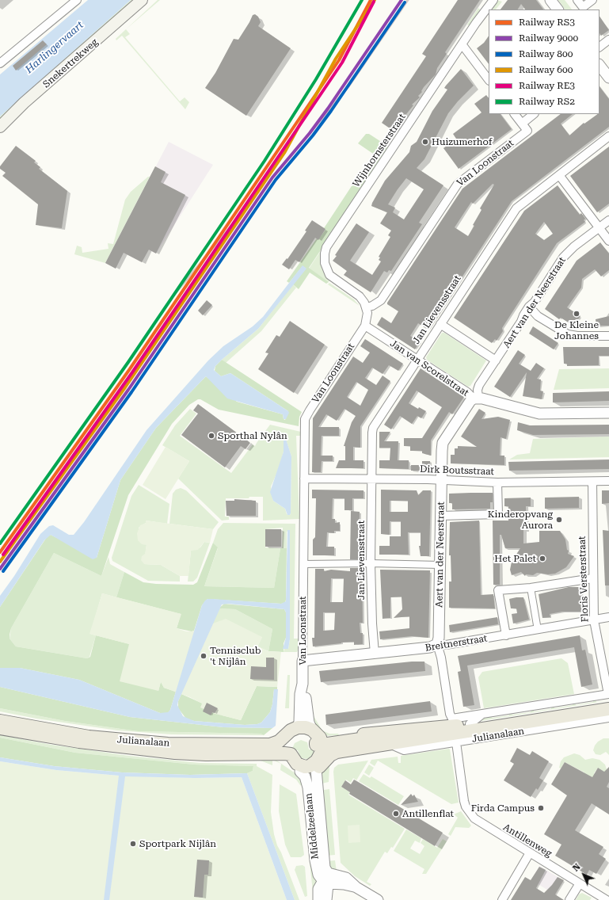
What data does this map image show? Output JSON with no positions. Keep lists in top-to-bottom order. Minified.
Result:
{"streets":{"main road":["Snekertrekweg","Julianalaan"],"street":["Wijnhornsterstraat","Van Loonstraat","Aert van der Neerstraat","Jan Lievensstraat","Jan van Scorelstraat","Dirk Boutsstraat","Floris Versterstraat","Breitnerstraat","Middelzeelaan","Antillenweg"]},"crossings":[["Wijnhornsterstraat","Van Loonstraat"],["Van Loonstraat","Jan van Scorelstraat"],["Van Loonstraat","Dirk Boutsstraat"],["Van Loonstraat","Breitnerstraat"],["Van Loonstraat","Julianalaan"],["Aert van der Neerstraat","Jan van Scorelstraat"],["Aert van der Neerstraat","Dirk Boutsstraat"],["Aert van der Neerstraat","Breitnerstraat"],["Aert van der Neerstraat","Julianalaan"],["Jan Lievensstraat","Jan van Scorelstraat"],["Jan Lievensstraat","Dirk Boutsstraat"],["Jan Lievensstraat","Breitnerstraat"],["Dirk Boutsstraat","Floris Versterstraat"],["Floris Versterstraat","Breitnerstraat"],["Floris Versterstraat","Julianalaan"],["Julianalaan","Middelzeelaan"],["Julianalaan","Antillenweg"]],"water":["Harlingervaart"],"places":["Huizumerhof","De Kleine Johannes","Sporthal Nylân","Kinderopvang Aurora","Het Palet","Tennisclub 't Nijlân","Firda Campus","Antillenflat","Sportpark Nijlân"],"lines":["rail line RS3","rail line 9000","rail line 600","rail line RS2","rail line RE3","rail line 800"],"legend":["Railway RS3","Railway 9000","Railway 800","Railway 600","Railway RE3","Railway RS2"],"north":"top left"}
